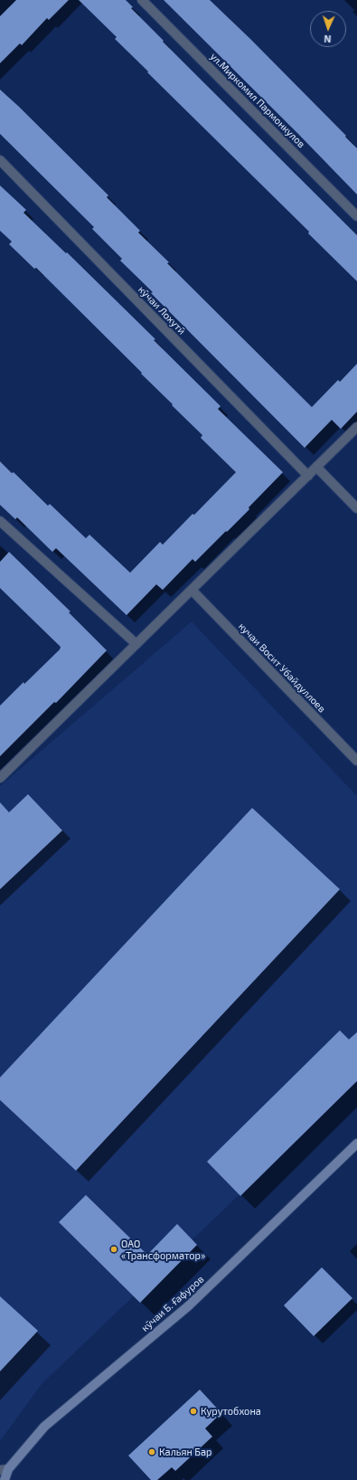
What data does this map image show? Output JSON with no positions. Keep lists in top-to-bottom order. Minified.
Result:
{"streets":{"street":["ул.Миркомил Пармонкулов","кӯчаи Лохутӣ","кучаи Восит Убайдуллоев","кӯчаи Б. Ғафуров"]},"places":["ОАО «Трансформатор»","Курутобхона","Кальян Бар"],"north":"bottom"}
